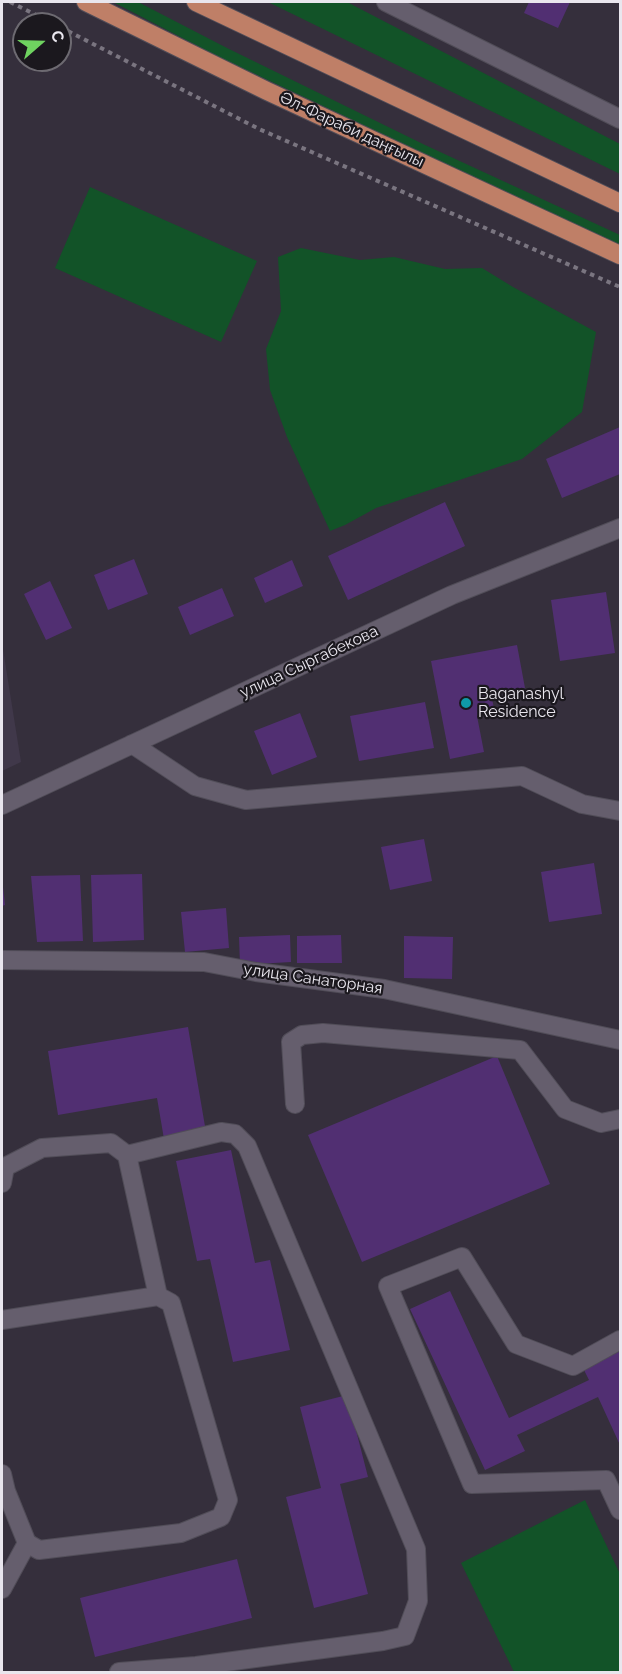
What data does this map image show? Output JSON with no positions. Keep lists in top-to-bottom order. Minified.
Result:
{"streets":{"main road":["Әл-Фараби даңғылы"],"street":["улица Сыргабекова","улица Санаторная"]},"places":["Baganashyl Residence"],"north":"right"}
